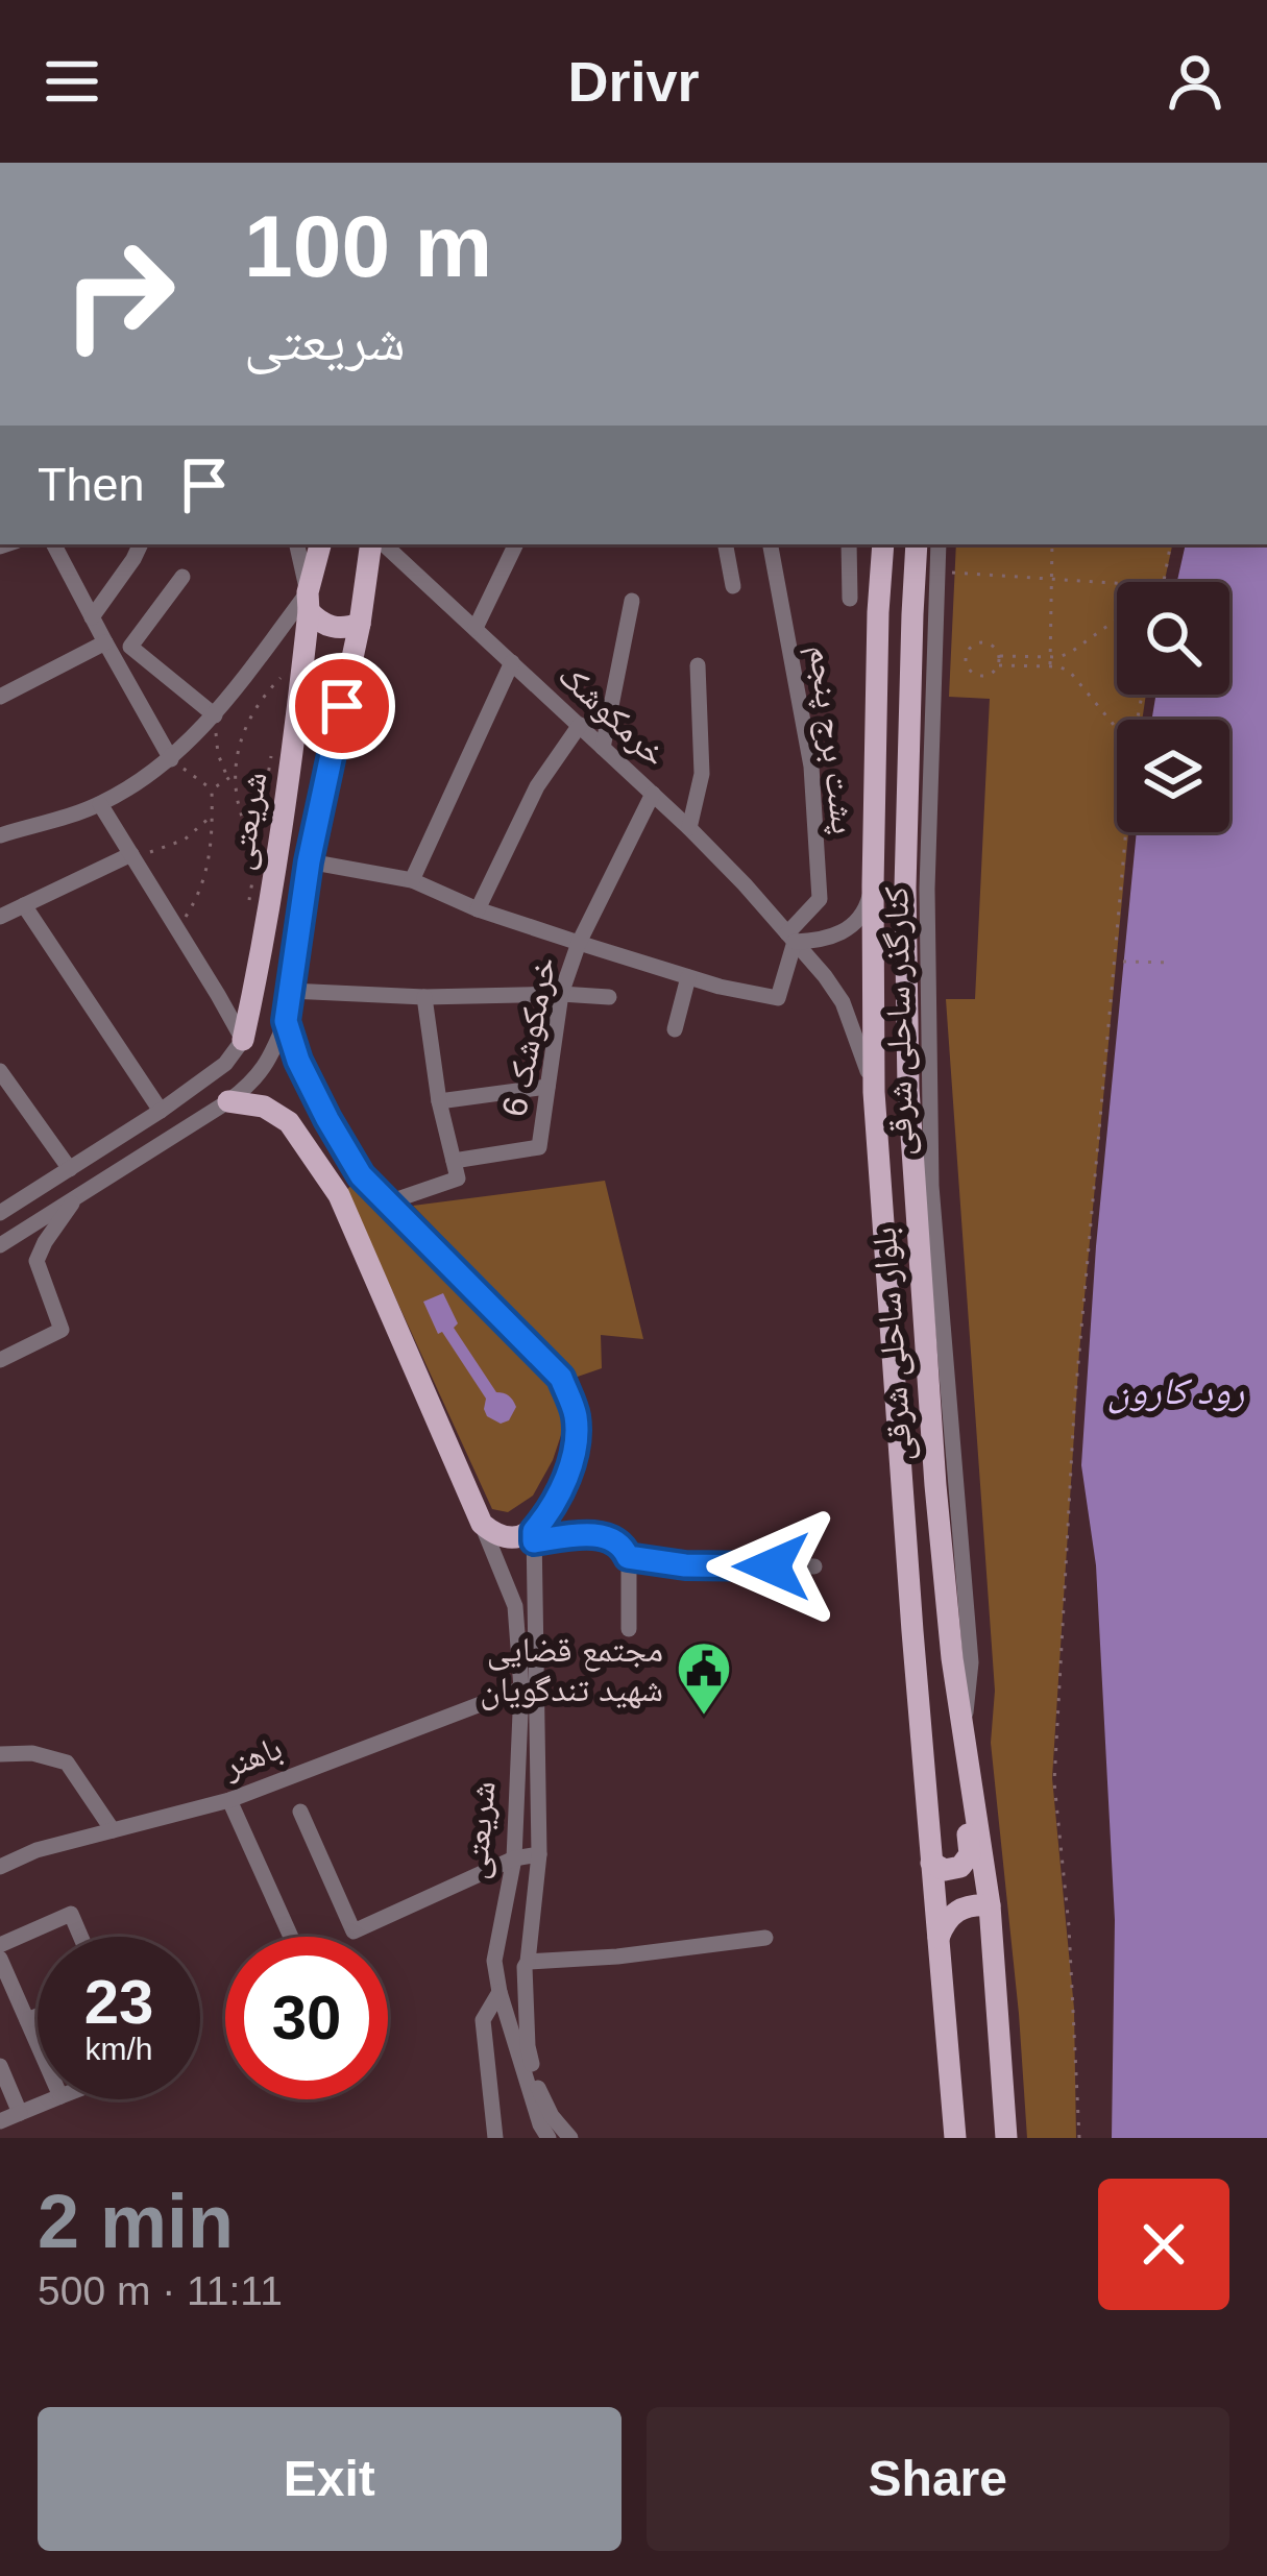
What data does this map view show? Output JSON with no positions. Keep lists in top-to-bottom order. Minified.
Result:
{"streets":{"main road":["شریعتی","بلوار ساحلی شرقی"],"street":["خرمکوشک","پشت برج پنجم","کنارگذر ساحلی شرقی","خرمکوشک 6","باهنر"]},"crossings":[["خرمکوشک","پشت برج پنجم"],["خرمکوشک","خرمکوشک 6"],["خرمکوشک","بلوار ساحلی شرقی"],["شریعتی","باهنر"],["کنارگذر ساحلی شرقی","بلوار ساحلی شرقی"]],"water":["رود کارون"],"places":{"public building":["مجتمع قضایی شهید تندگویان"]},"page":{"header":"Drivr","turn":["100 m","شریعتی"],"then":"Then","speed":"23 km/h","limit":"30","heading":["2 min","500 m · 11:11"],"buttons":["Exit","Share"]}}
